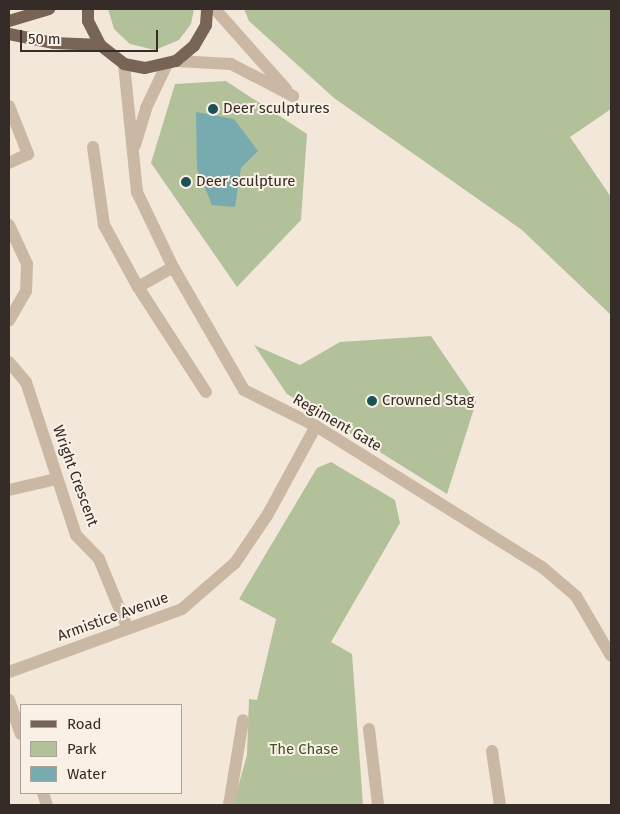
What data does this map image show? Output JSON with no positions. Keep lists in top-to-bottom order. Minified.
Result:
{"streets":{"street":["Regiment Gate","Wright Crescent","Armistice Avenue"]},"crossings":[["Regiment Gate","Armistice Avenue"],["Wright Crescent","Armistice Avenue"]],"parks":["The Chase"],"places":["Deer sculptures","Deer sculpture","Crowned Stag"],"legend":["Road","Park","Water"],"scale_bar":"50 m"}
